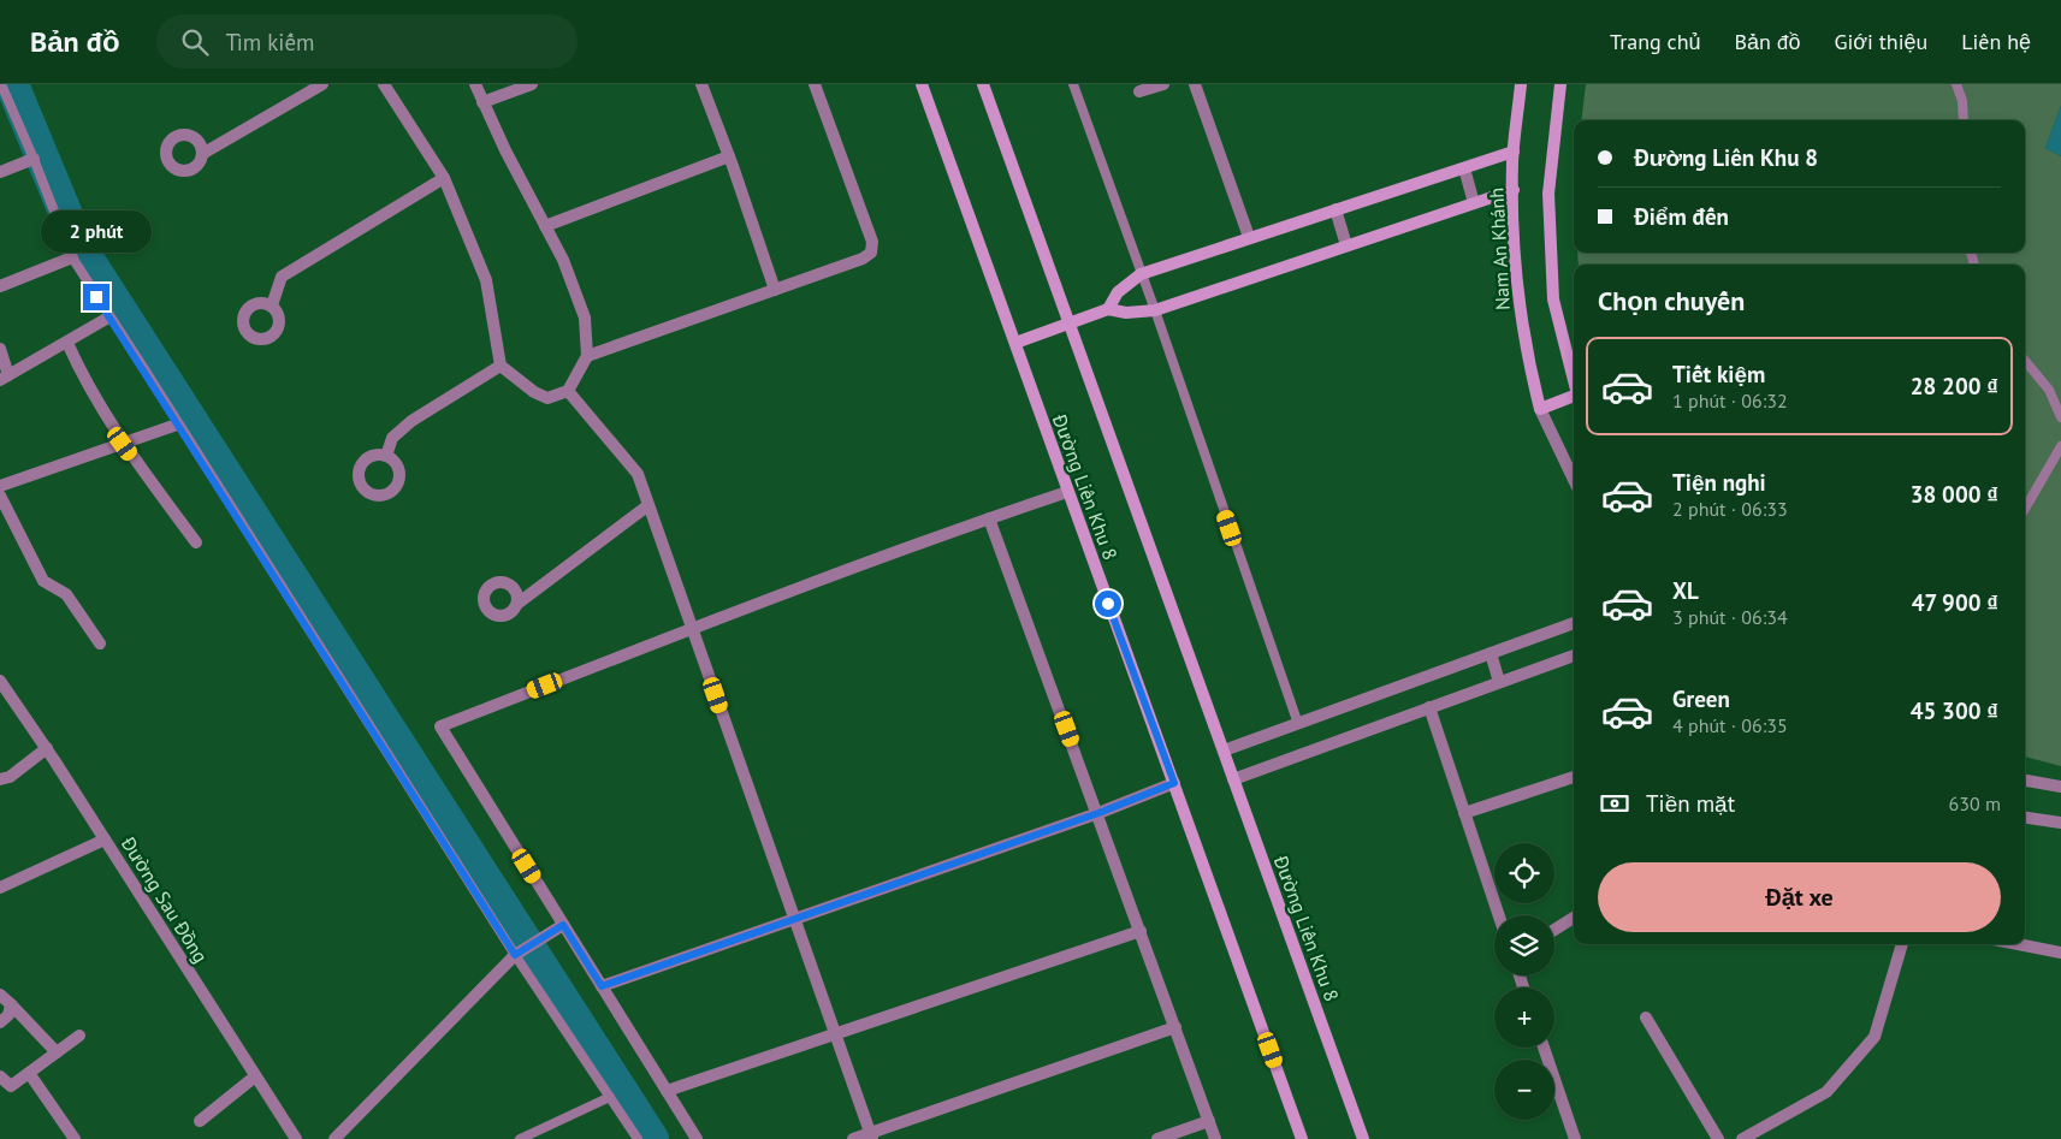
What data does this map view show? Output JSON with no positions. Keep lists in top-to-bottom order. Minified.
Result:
{"streets":{"street":["Nam An Khánh","Đường Liên Khu 8","Đường Sau Đồng"]},"page":{"header":"Bản đồ","search":"Tìm kiếm","nav":["Trang chủ","Bản đồ","Giới thiệu","Liên hệ"],"banner":["Đường Liên Khu 8","Điểm đến"],"bubble":"2 phút","heading":"Chọn chuyến","list":[{"name":"Tiết kiệm","note":"1 phút · 06:32","value":"28 200 ₫"},{"name":"Tiện nghi","note":"2 phút · 06:33","value":"38 000 ₫"},{"name":"XL","note":"3 phút · 06:34","value":"47 900 ₫"},{"name":"Green","note":"4 phút · 06:35","value":"45 300 ₫"}],"pay":["Tiền mặt","630 m"],"map_buttons":["+","−"],"buttons":"Đặt xe"}}
